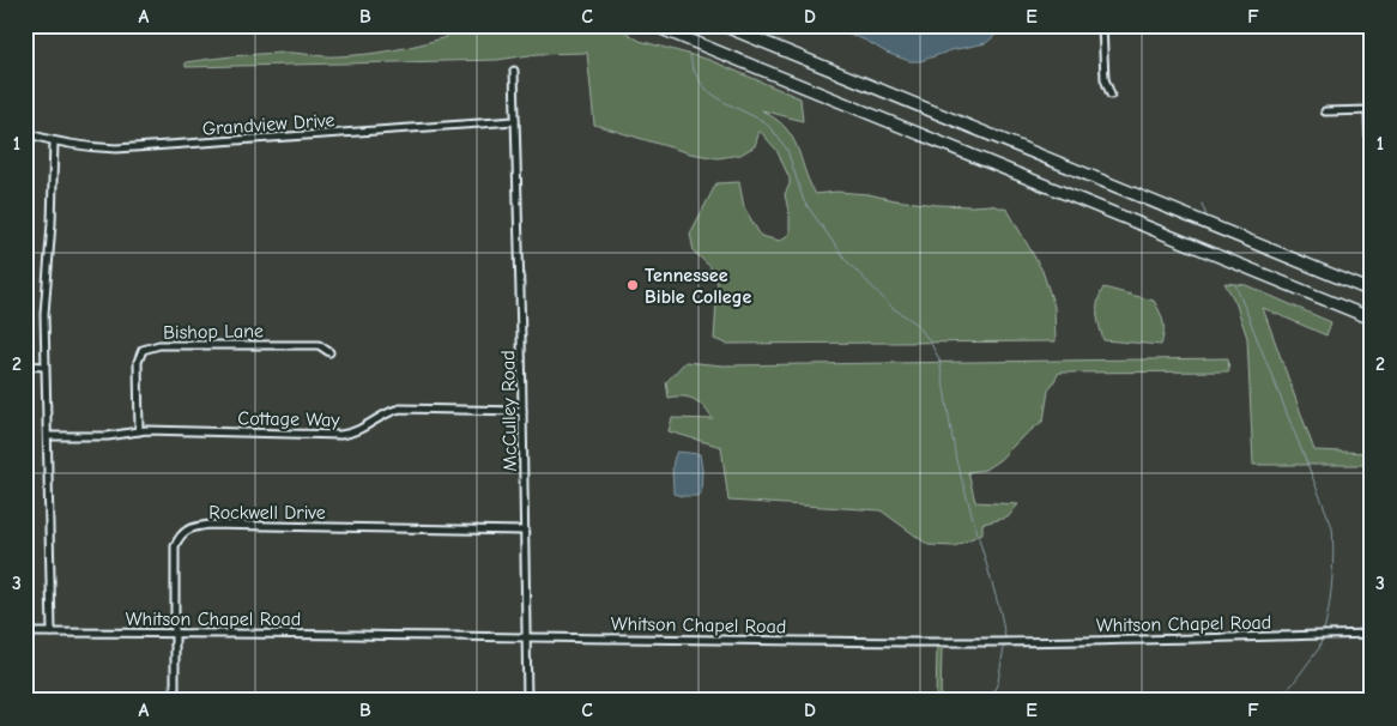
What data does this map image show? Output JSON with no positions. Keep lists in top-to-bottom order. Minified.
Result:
{"streets":{"street":["Grandview Drive","Bishop Lane","McCulley Road","Cottage Way","Rockwell Drive","Whitson Chapel Road"]},"crossings":[["Grandview Drive","McCulley Road"],["Bishop Lane","Cottage Way"],["McCulley Road","Cottage Way"],["McCulley Road","Rockwell Drive"],["McCulley Road","Whitson Chapel Road"],["Rockwell Drive","Whitson Chapel Road"]],"places":["Tennessee Bible College"],"grid":{"columns":["A","B","C","D","E","F"],"rows":["1","2","3"]}}
